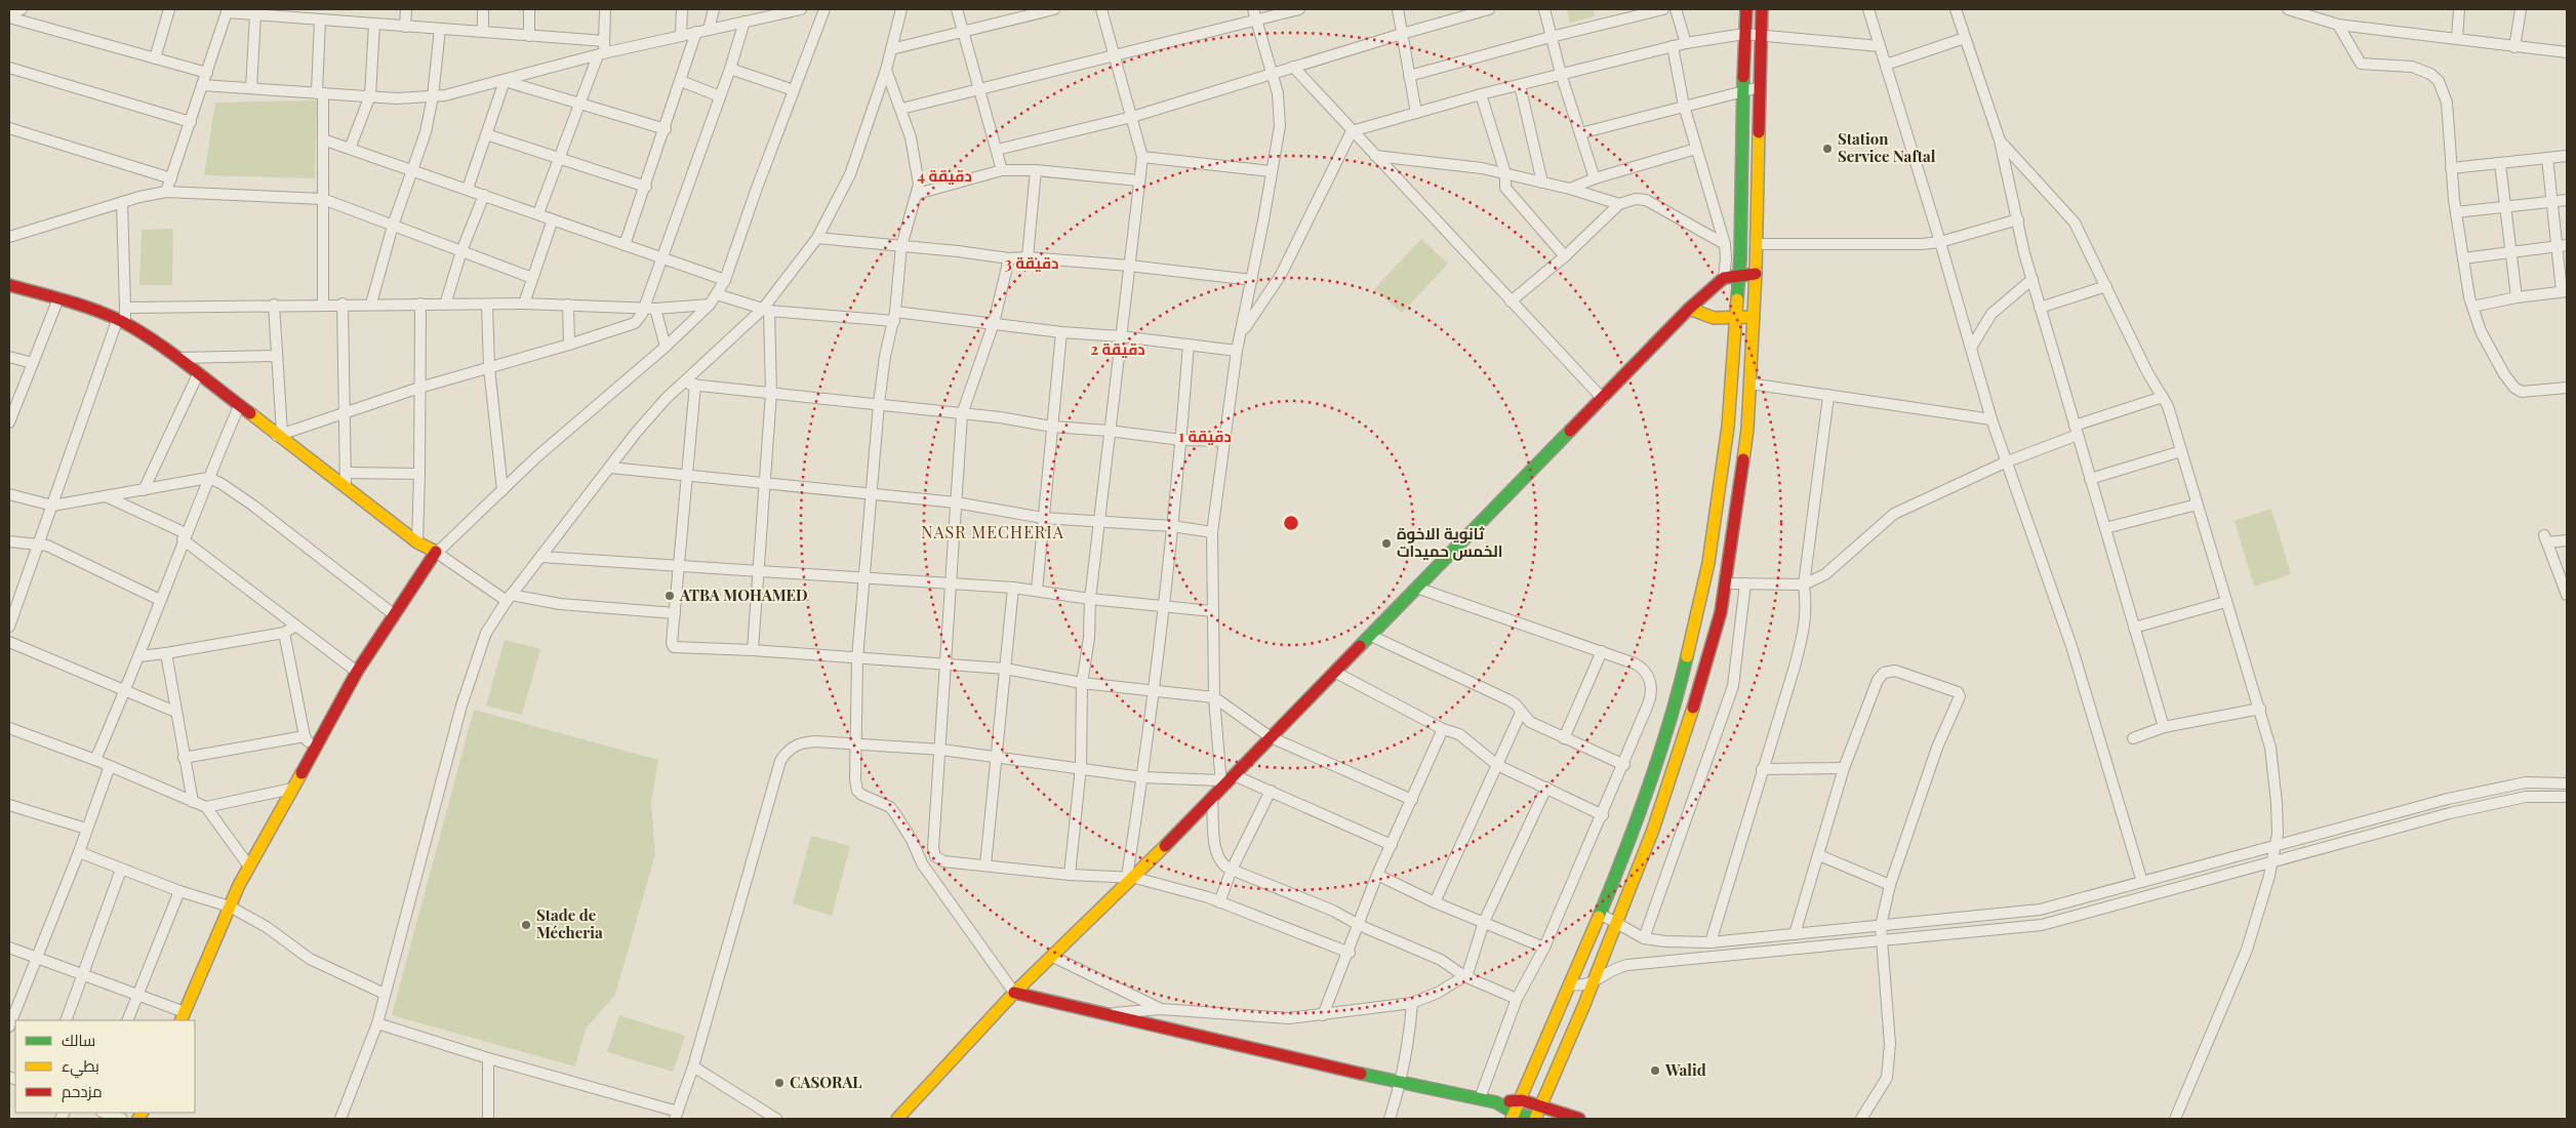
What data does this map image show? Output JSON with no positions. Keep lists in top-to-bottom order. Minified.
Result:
{"districts":["NASR MECHERIA"],"places":["Station Service Naftal","ثانوية الاخوة الخمس حميدات","ATBA MOHAMED","Stade de Mécheria","Walid","CASORAL"],"legend":["سالك","بطيء","مزدحم"],"rings":["4 دقيقة","3 دقيقة","2 دقيقة","1 دقيقة"]}
